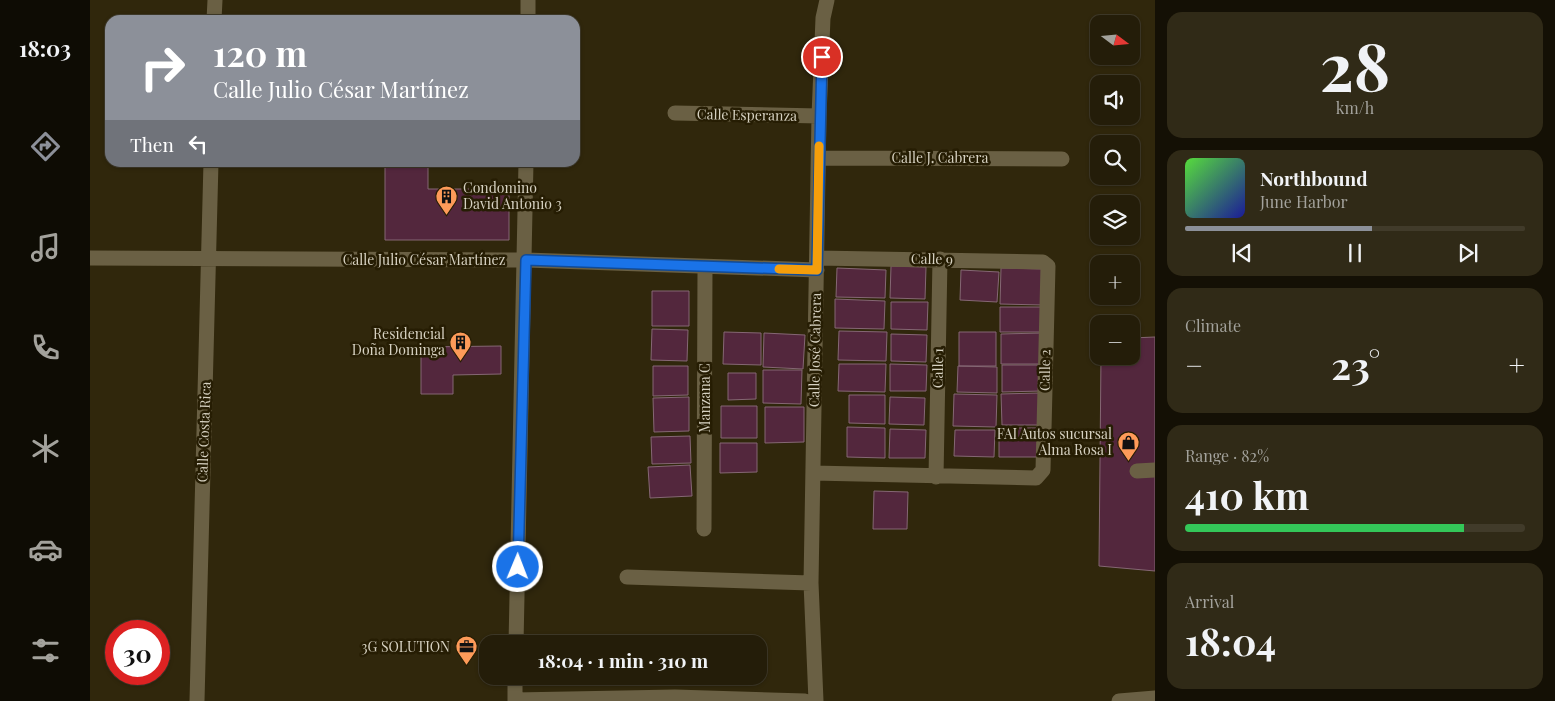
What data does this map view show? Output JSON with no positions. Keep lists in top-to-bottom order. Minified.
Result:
{"streets":{"street":["Calle Esperanza","Calle J. Cabrera","Calle 9","Calle Julio César Martínez","Calle José Cabrera","Calle 1","Calle 2","Manzana C","Calle Costa Rica"]},"crossings":[["Calle Esperanza","Calle José Cabrera"],["Calle J. Cabrera","Calle José Cabrera"],["Calle 9","Calle Julio César Martínez"],["Calle 9","Calle José Cabrera"],["Calle 9","Calle 1"],["Calle 9","Calle 2"],["Calle Julio César Martínez","Calle José Cabrera"],["Calle Julio César Martínez","Manzana C"],["Calle Julio César Martínez","Calle Costa Rica"],["Calle 1","Calle 2"]],"places":{"building":["Condomino David Antonio 3","Residencial Doña Dominga"],"shop":["FAI Autos sucursal Alma Rosa I"],"office":["3G SOLUTION"]},"north":"right","page":{"tabs":"18:03","tile":[["28","km/h"],"Climate",["Range · 82%","410 km"],["Arrival","18:04"]],"map_buttons":["+","−"],"turn":["120 m","Calle Julio César Martínez"],"then":"Then","song":["Northbound","June Harbor"],"heat":["−","23°","+"],"limit":"30","trip":"18:04 · 1 min · 310 m"}}
